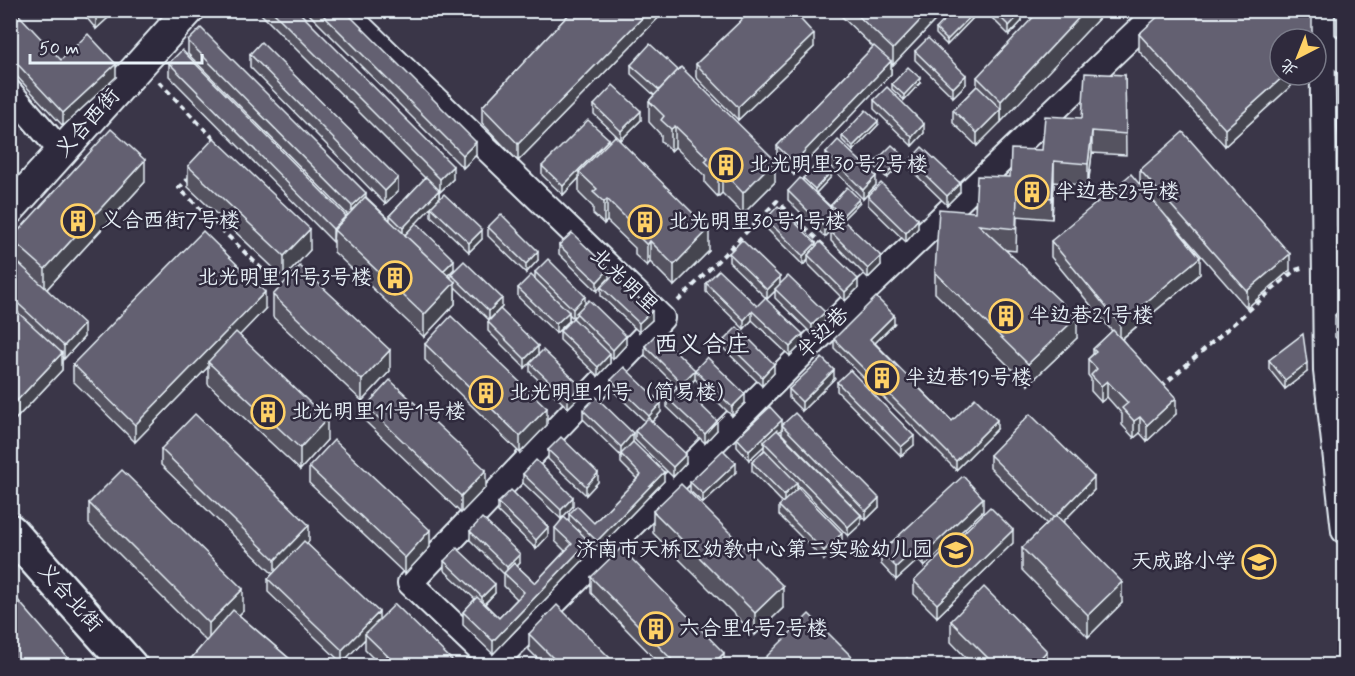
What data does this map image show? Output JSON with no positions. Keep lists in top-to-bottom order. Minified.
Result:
{"streets":{"main road":["义合北街"],"street":["义合西街","北光明里","半边巷"]},"crossings":[["北光明里","半边巷"]],"districts":["西义合庄"],"places":{"building":["北光明里30号2号楼","半边巷23号楼","义合西街7号楼","北光明里30号1号楼","北光明里11号3号楼","半边巷21号楼","半边巷19号楼","北光明里11号（简易楼）","北光明里11号1号楼","六合里4号2号楼"],"school or university":["济南市天桥区幼教中心第二实验幼儿园","天成路小学"]},"scale_bar":"50 m","north":"bottom left"}
